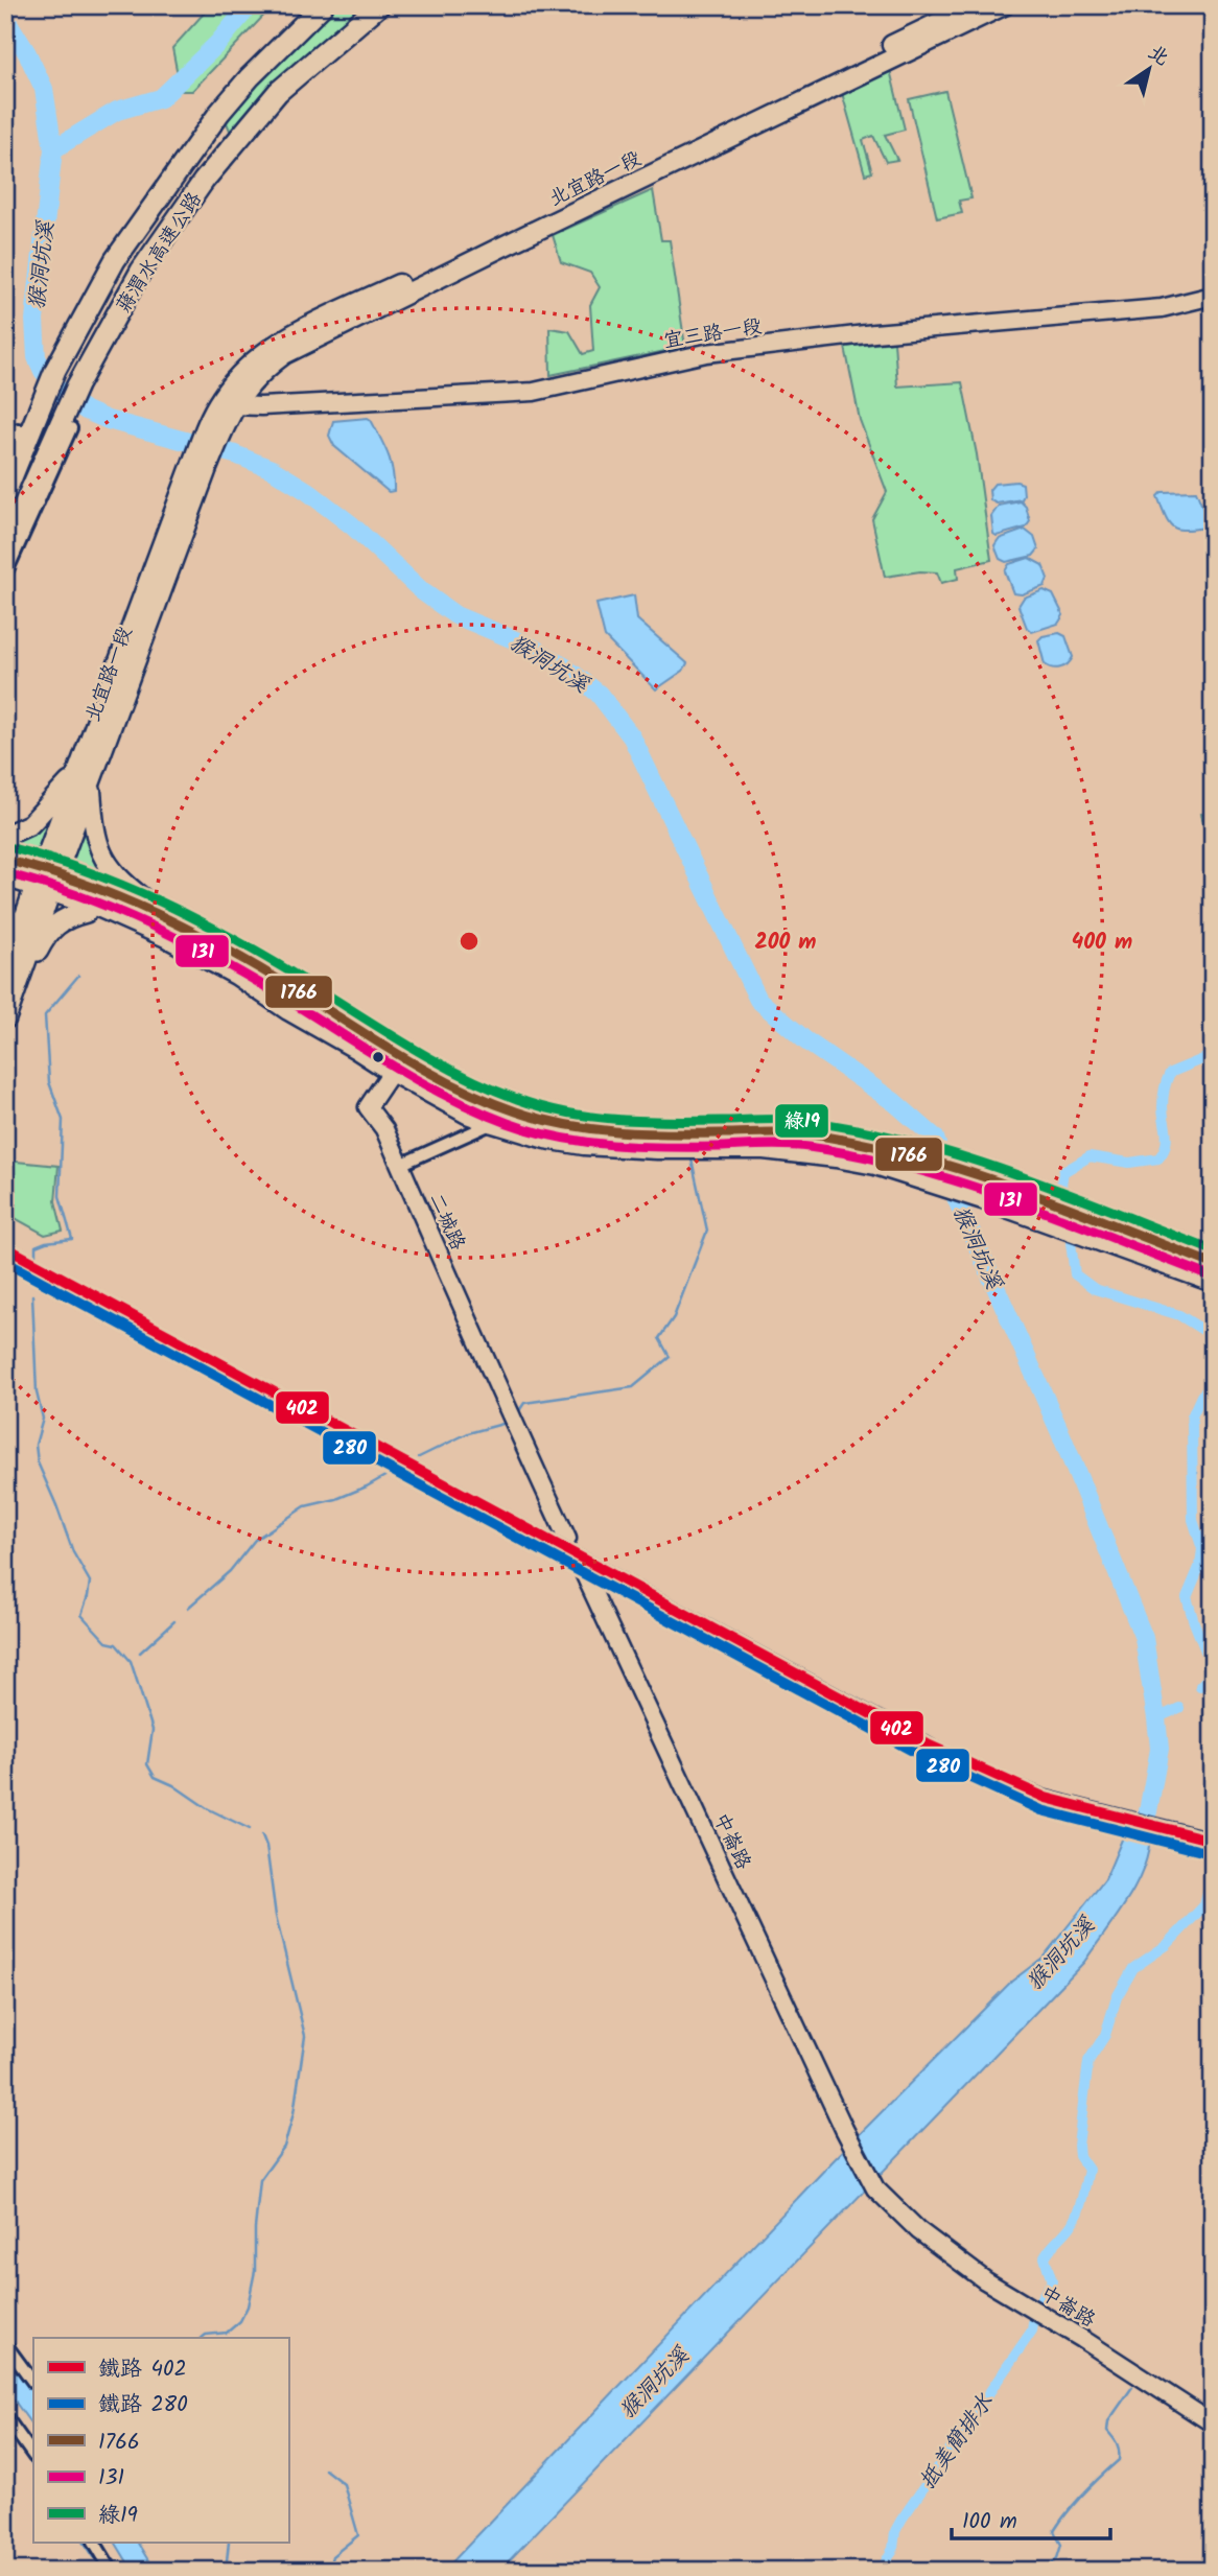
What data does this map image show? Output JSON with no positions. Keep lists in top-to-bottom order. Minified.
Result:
{"streets":{"highway":["蔣渭水高速公路"],"main road":["北宜路一段"],"street":["宜三路一段","二城路","中崙路"]},"crossings":[["北宜路一段","宜三路一段"]],"water":["猴洞坑溪","抵美簡排水"],"lines":["transit line 綠19","transit line 1766","transit line 131","rail line 402","rail line 280"],"legend":["鐵路 402","鐵路 280","1766","131","綠19"],"scale_bar":"100 m","north":"top right","rings":["200 m","400 m"]}
